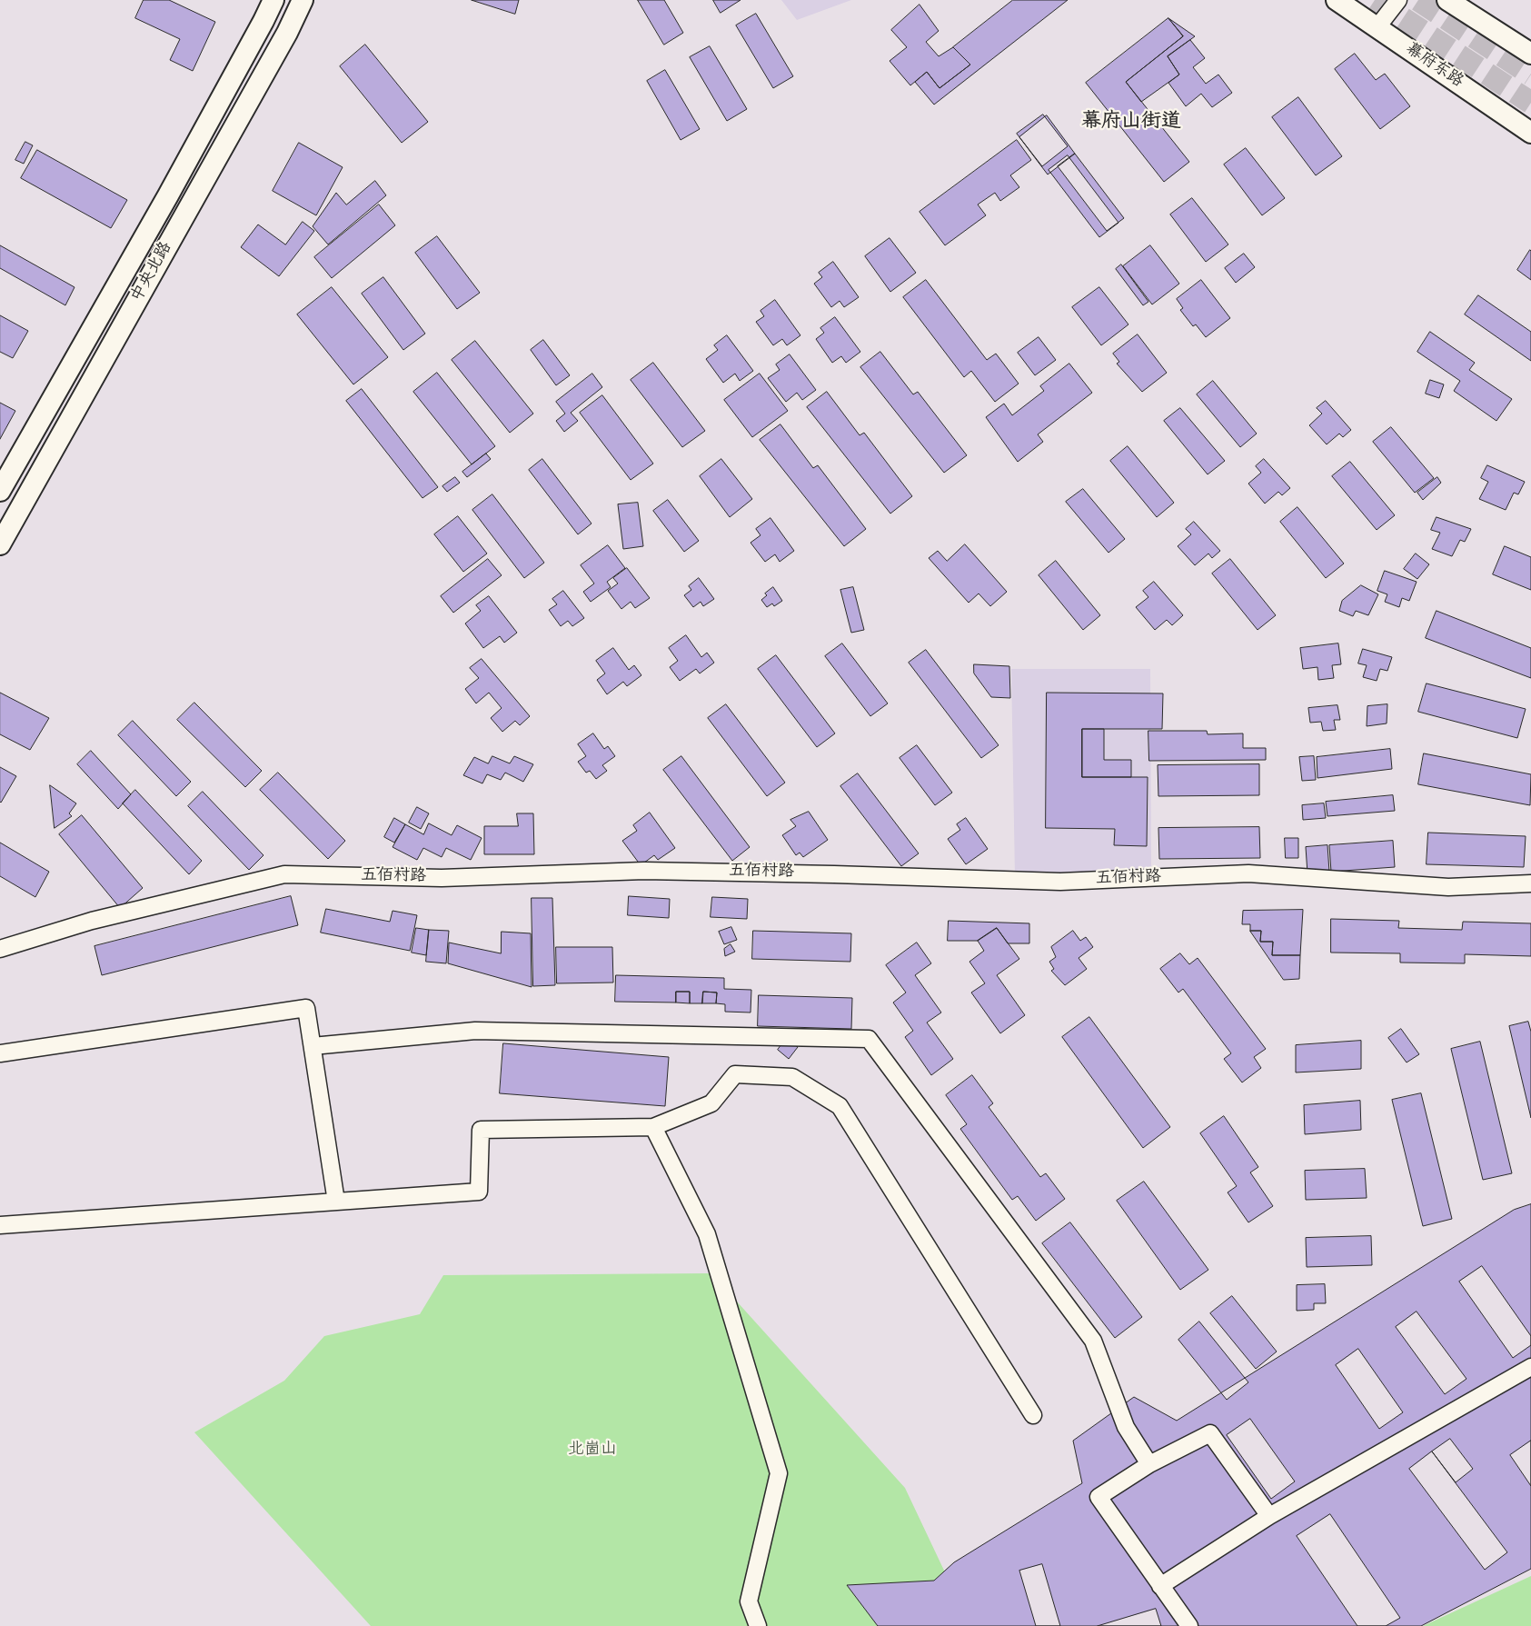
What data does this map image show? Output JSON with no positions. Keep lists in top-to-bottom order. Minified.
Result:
{"streets":{"main road":["幕府东路","中央北路"],"street":["五佰村路"]},"districts":["幕府山街道"],"parks":["北崮山"]}
